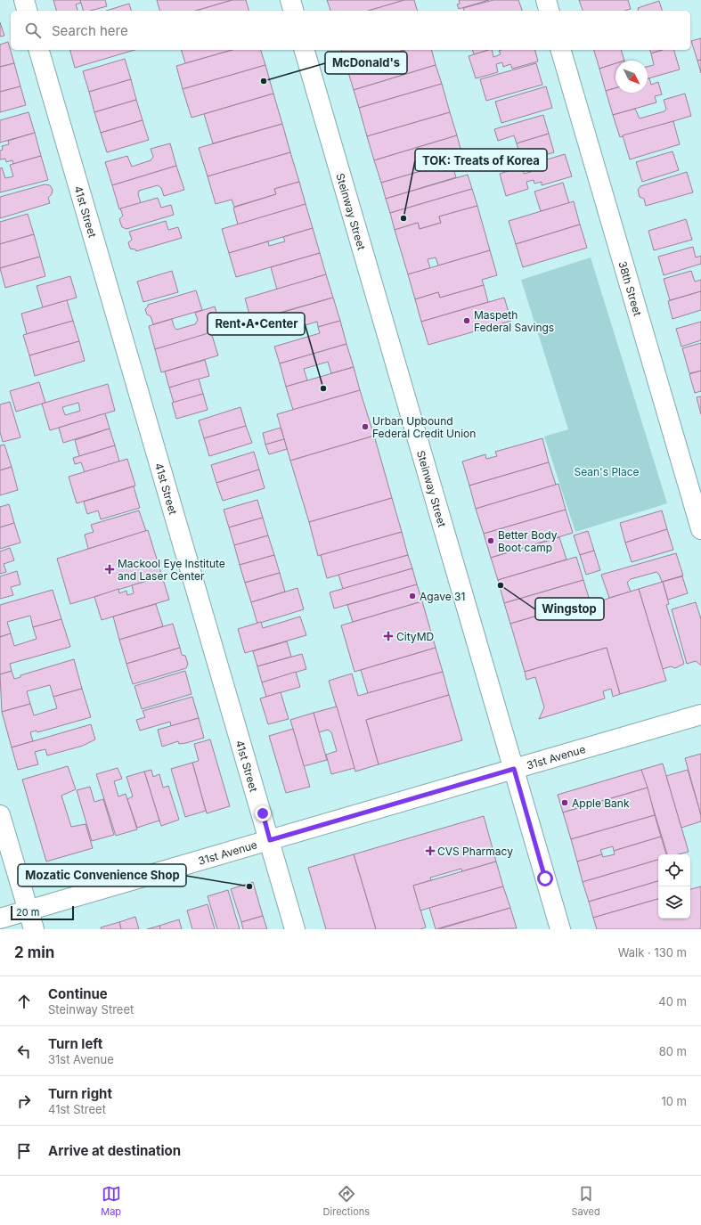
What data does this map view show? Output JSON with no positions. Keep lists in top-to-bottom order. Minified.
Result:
{"streets":{"street":["41st Street","Steinway Street","38th Street","31st Avenue"]},"crossings":[["41st Street","31st Avenue"],["Steinway Street","31st Avenue"]],"parks":["Sean's Place"],"places":{"other":["McDonald's","TOK: Treats of Korea","Maspeth Federal Savings","Rent•A•Center","Urban Upbound Federal Credit Union","Better Body Boot camp","Wingstop","Agave 31","Apple Bank","Mozatic Convenience Shop"],"health":["Mackool Eye Institute and Laser Center","CityMD","CVS Pharmacy"]},"scale_bar":"20 m","north":"bottom right","page":{"search":"Search here","scale":"20 m","heading":["2 min","Walk · 130 m"],"list":[["Continue","Steinway Street","40 m"],["Turn left","31st Avenue","80 m"],["Turn right","41st Street","10 m"],"Arrive at destination"],"nav":["Map","Directions","Saved"]}}
